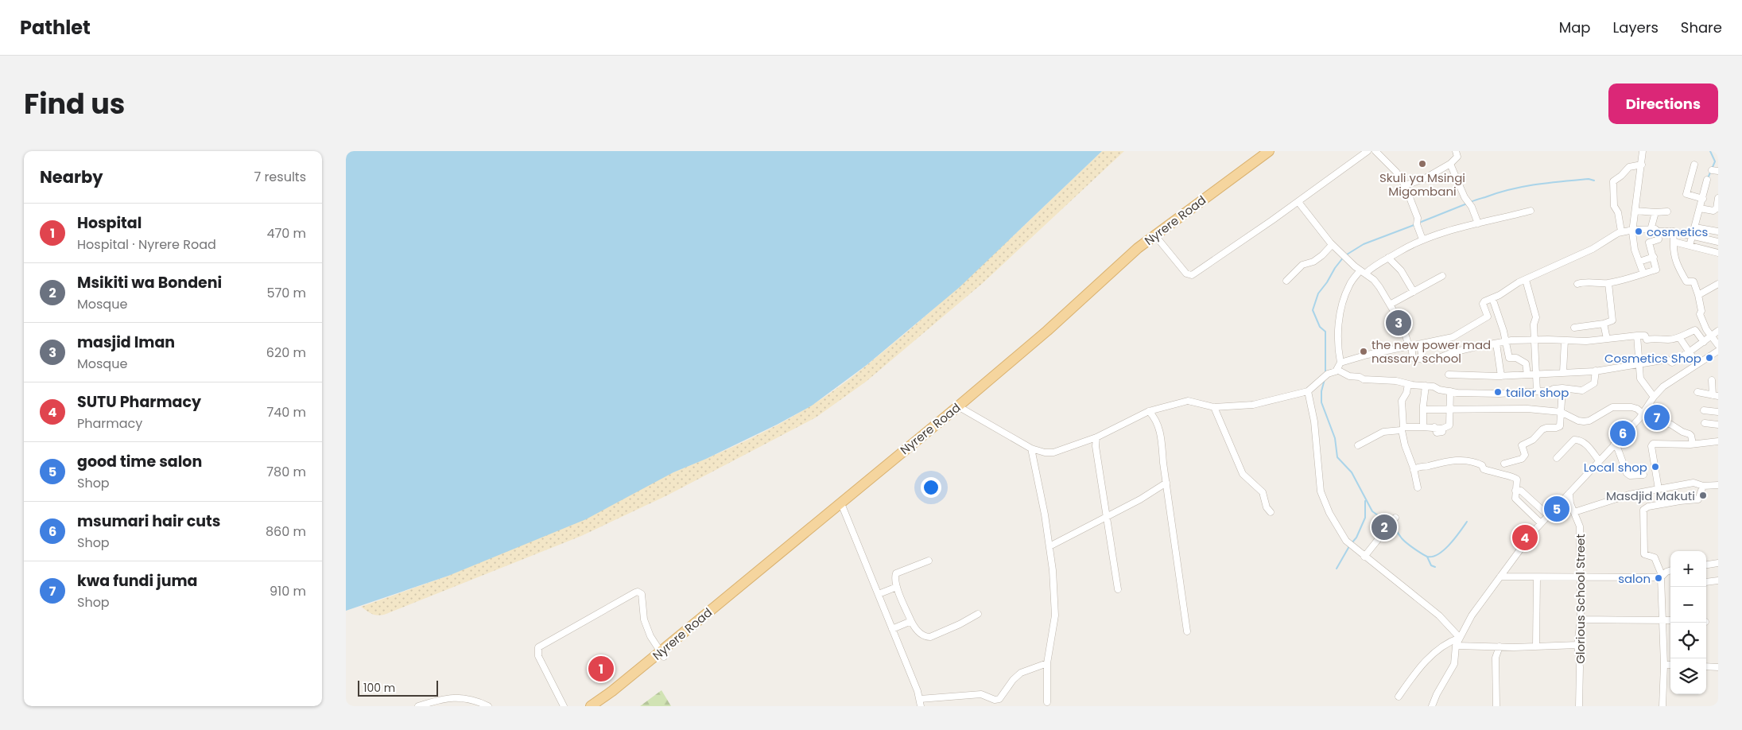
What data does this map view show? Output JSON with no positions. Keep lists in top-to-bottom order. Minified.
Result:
{"streets":{"main road":["Nyrere Road"],"street":["Glorious School Street"]},"places":["Skuli ya Msingi Migombani","cosmetics","the new power mad nassary school","Cosmetics Shop","tailor shop","Local shop","Masdjid Makuti","salon"],"scale_bar":"100 m","page":{"header":"Pathlet","nav":["Map","Layers","Share"],"title":"Find us","buttons":"Directions","heading":["Nearby","7 results"],"list":[{"mark":"1","name":"Hospital","note":"Hospital · Nyrere Road","value":"470 m"},{"mark":"2","name":"Msikiti wa Bondeni","note":"Mosque","value":"570 m"},{"mark":"3","name":"masjid Iman","note":"Mosque","value":"620 m"},{"mark":"4","name":"SUTU Pharmacy","note":"Pharmacy","value":"740 m"},{"mark":"5","name":"good time salon","note":"Shop","value":"780 m"},{"mark":"6","name":"msumari hair cuts","note":"Shop","value":"860 m"},{"mark":"7","name":"kwa fundi juma","note":"Shop","value":"910 m"}],"pins":["3","7","6","5","2","4","1"],"map_buttons":["+","−"],"scale":"100 m"}}
